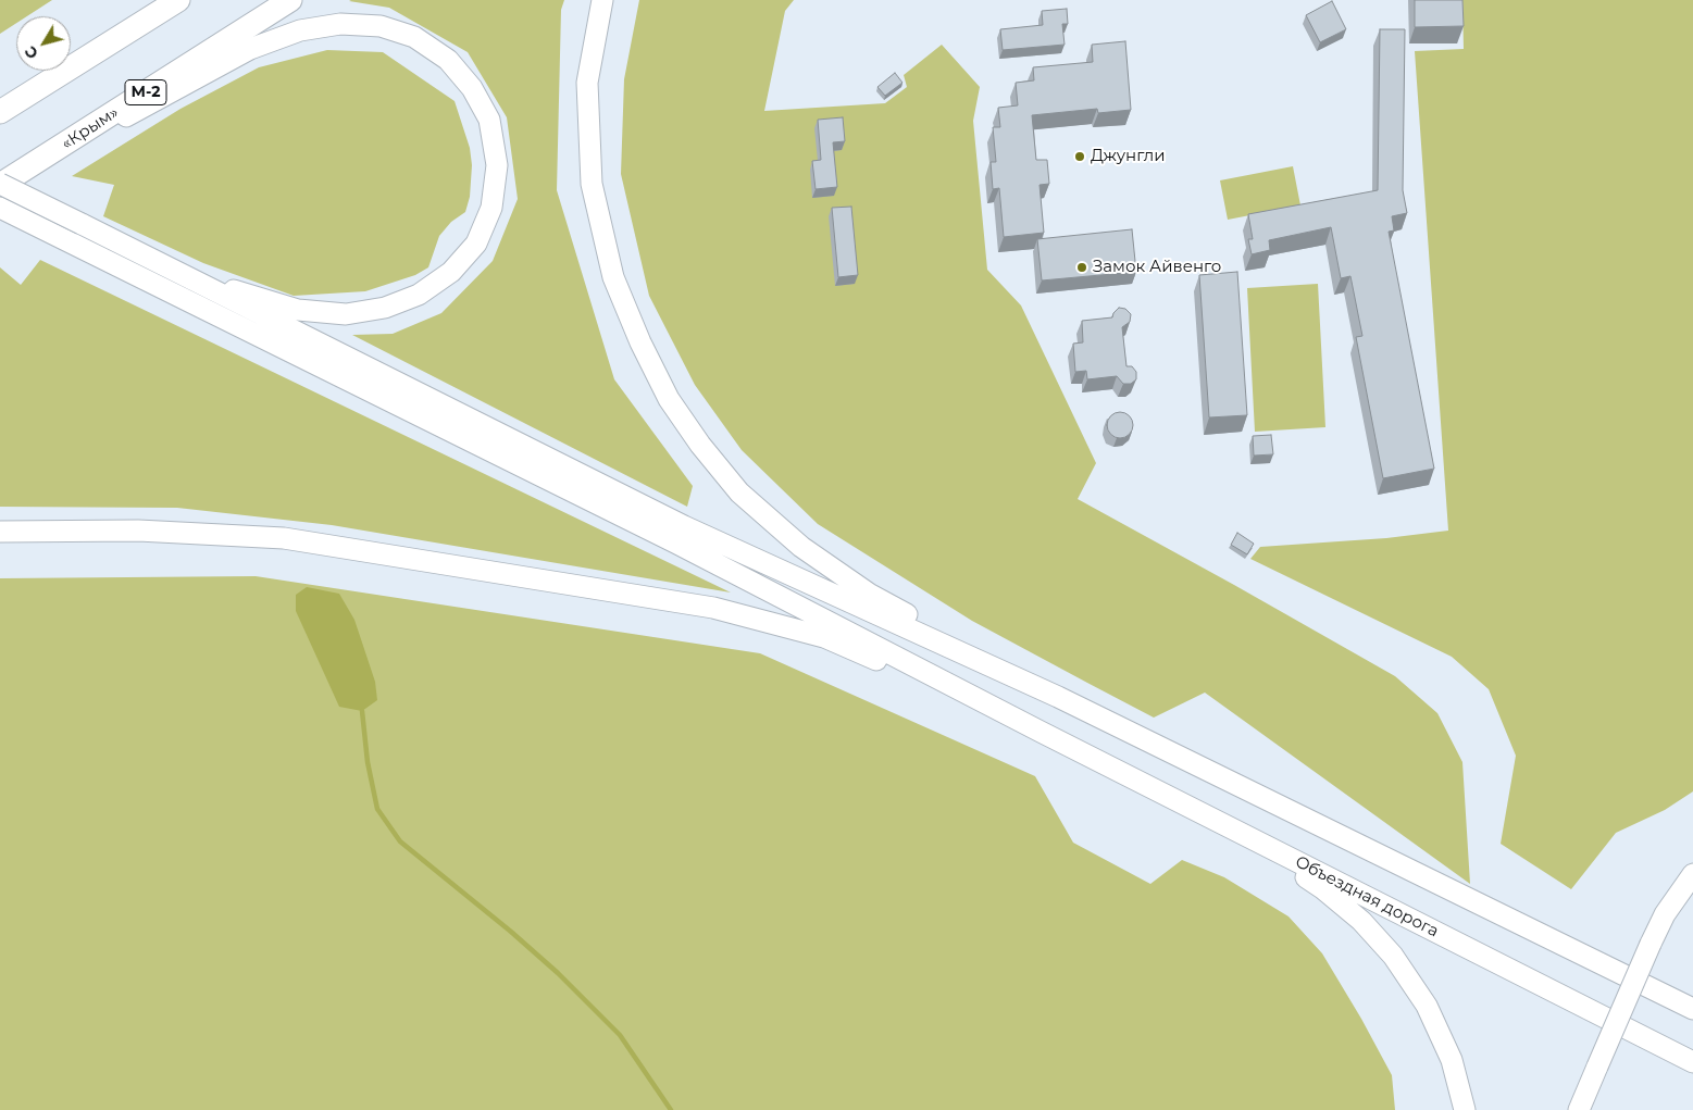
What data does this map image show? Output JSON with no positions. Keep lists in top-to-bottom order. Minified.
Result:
{"streets":{"highway":["М-2","«Крым»"],"main road":["Объездная дорога"]},"places":["Джунгли","Замок Айвенго"],"north":"bottom left"}
